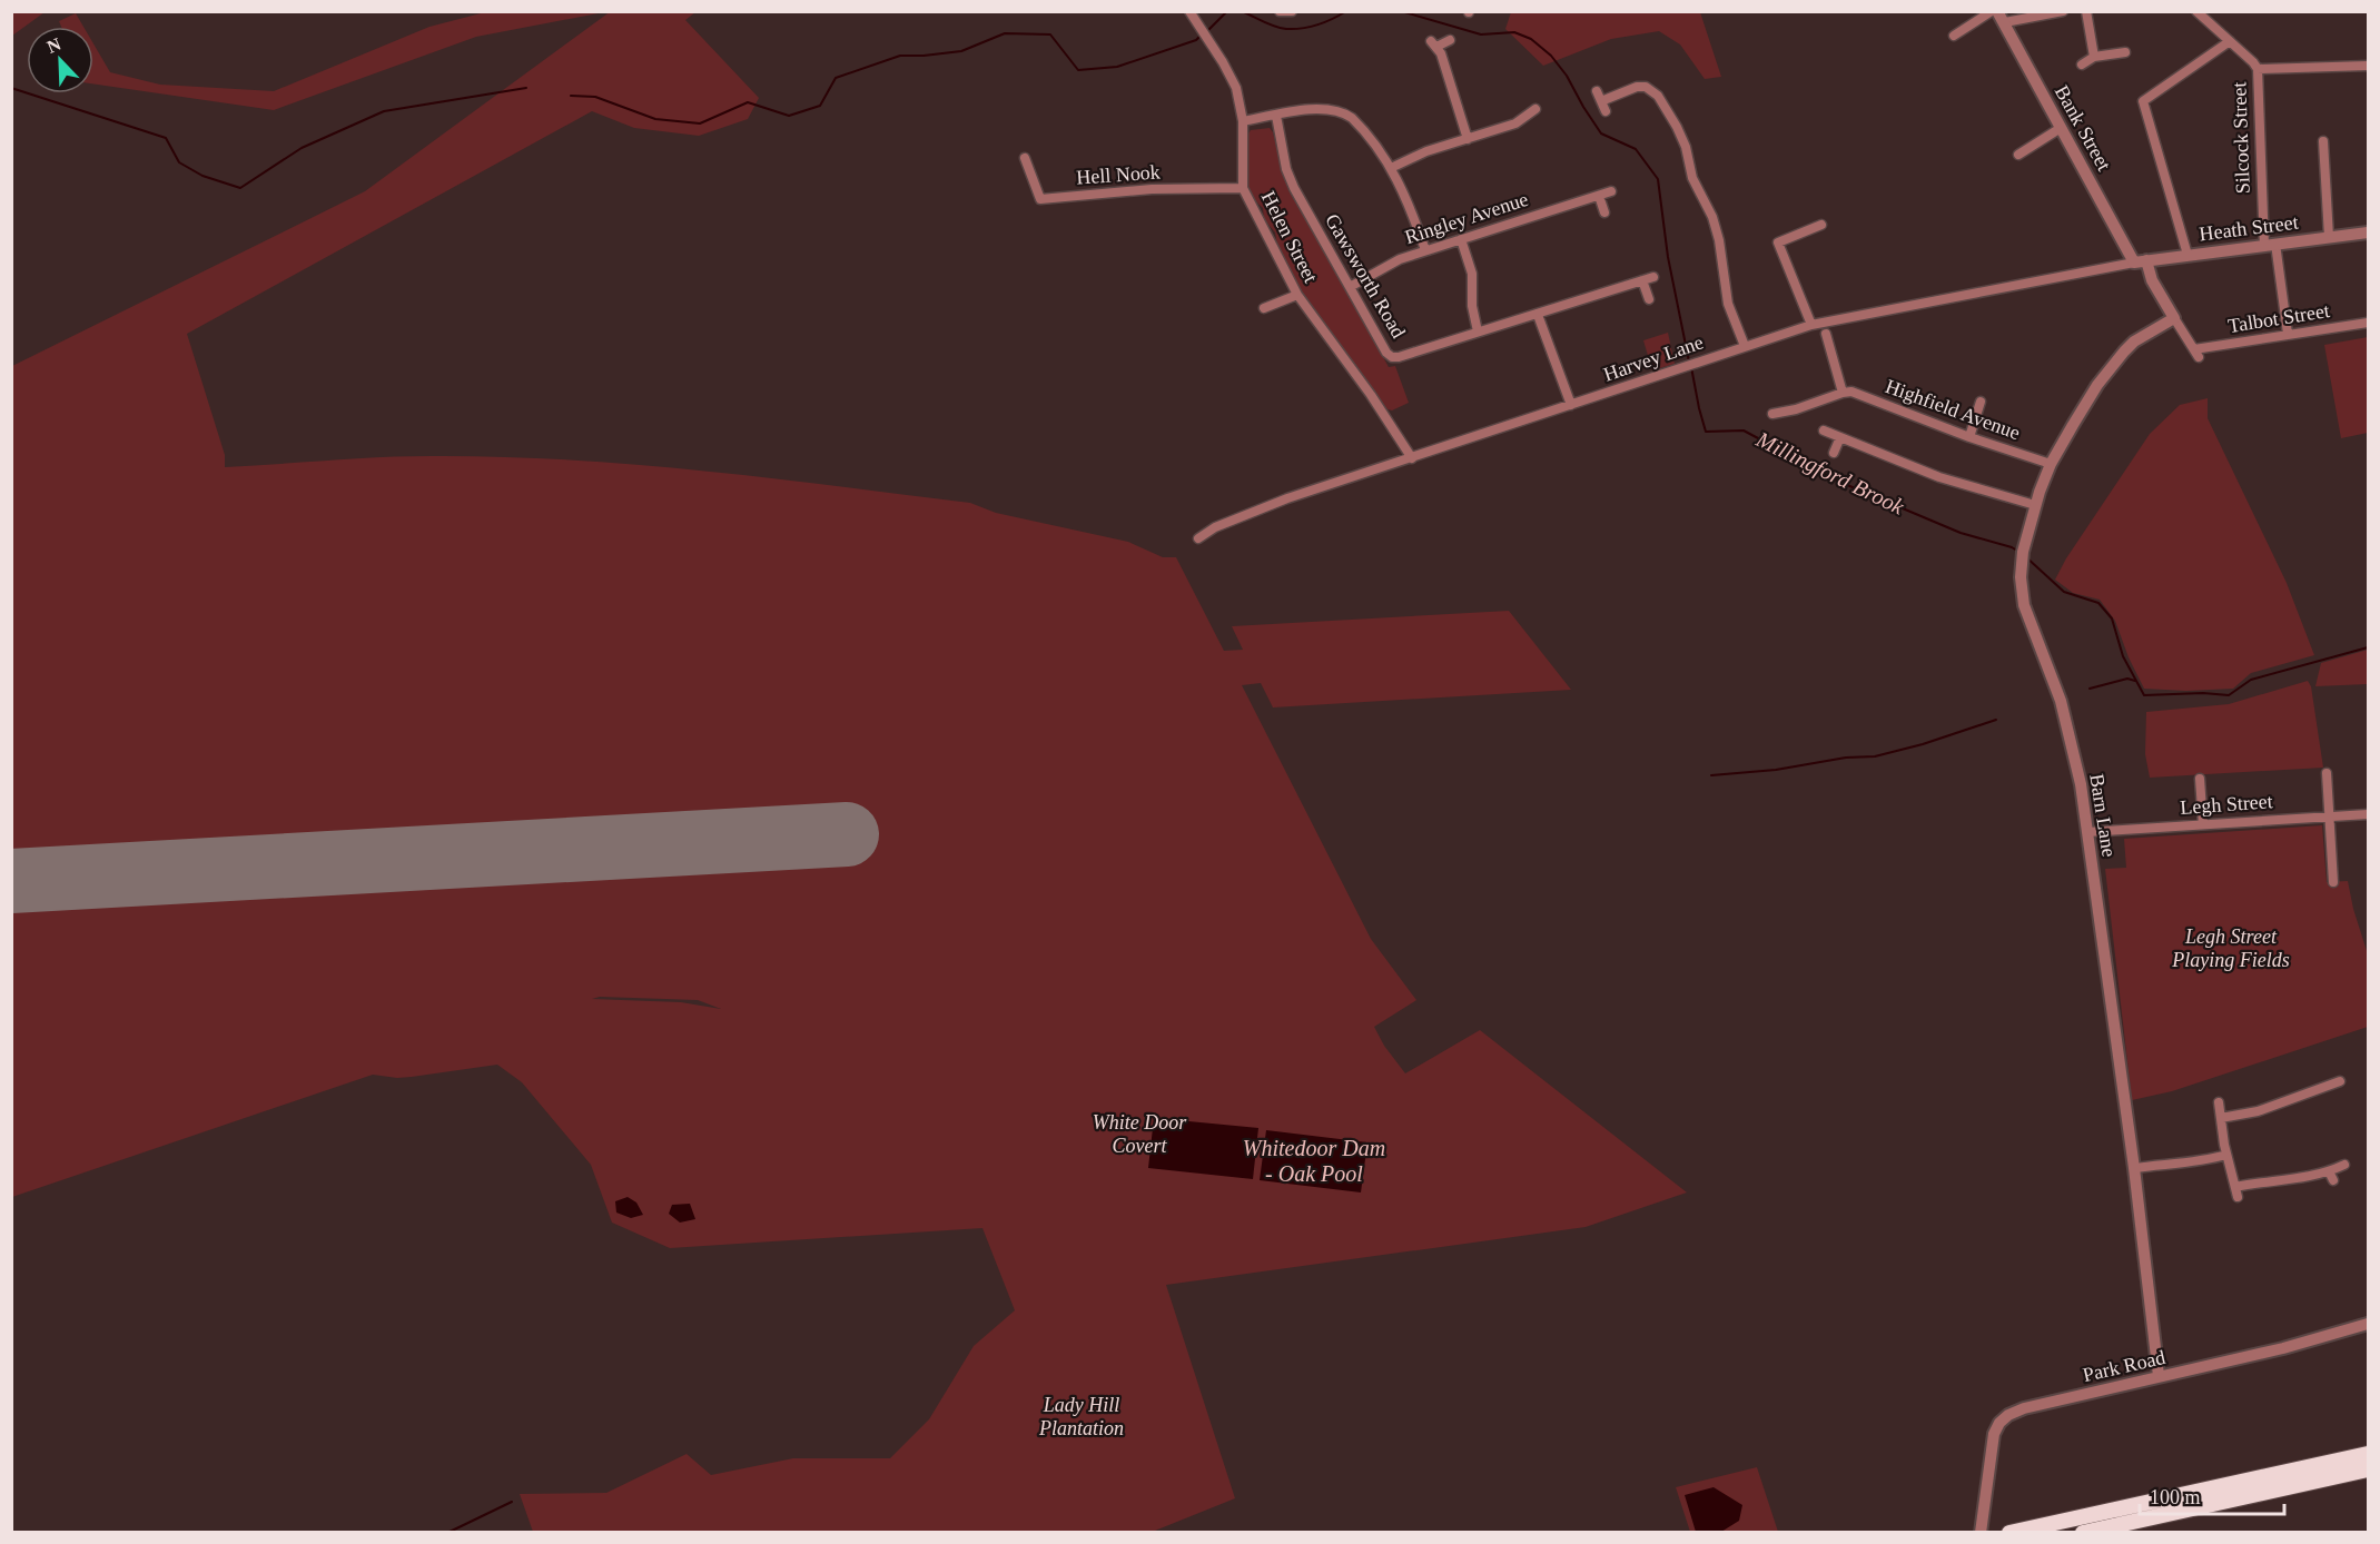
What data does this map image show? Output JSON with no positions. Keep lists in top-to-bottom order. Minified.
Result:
{"streets":{"street":["Bank Street","Silcock Street","Hell Nook","Ringley Avenue","Heath Street","Helen Street","Gawsworth Road","Talbot Street","Harvey Lane","Highfield Avenue","Legh Street","Barn Lane","Park Road"]},"crossings":[["Bank Street","Heath Street"],["Bank Street","Talbot Street"],["Bank Street","Harvey Lane"],["Bank Street","Barn Lane"],["Silcock Street","Heath Street"],["Silcock Street","Talbot Street"],["Hell Nook","Helen Street"],["Ringley Avenue","Gawsworth Road"],["Heath Street","Harvey Lane"],["Helen Street","Harvey Lane"],["Talbot Street","Barn Lane"],["Highfield Avenue","Barn Lane"],["Legh Street","Barn Lane"],["Barn Lane","Park Road"]],"water":["Millingford Brook","Whitedoor Dam - Oak Pool"],"parks":["Legh Street Playing Fields","White Door Covert","Lady Hill Plantation"],"scale_bar":"100 m","north":"top left"}
